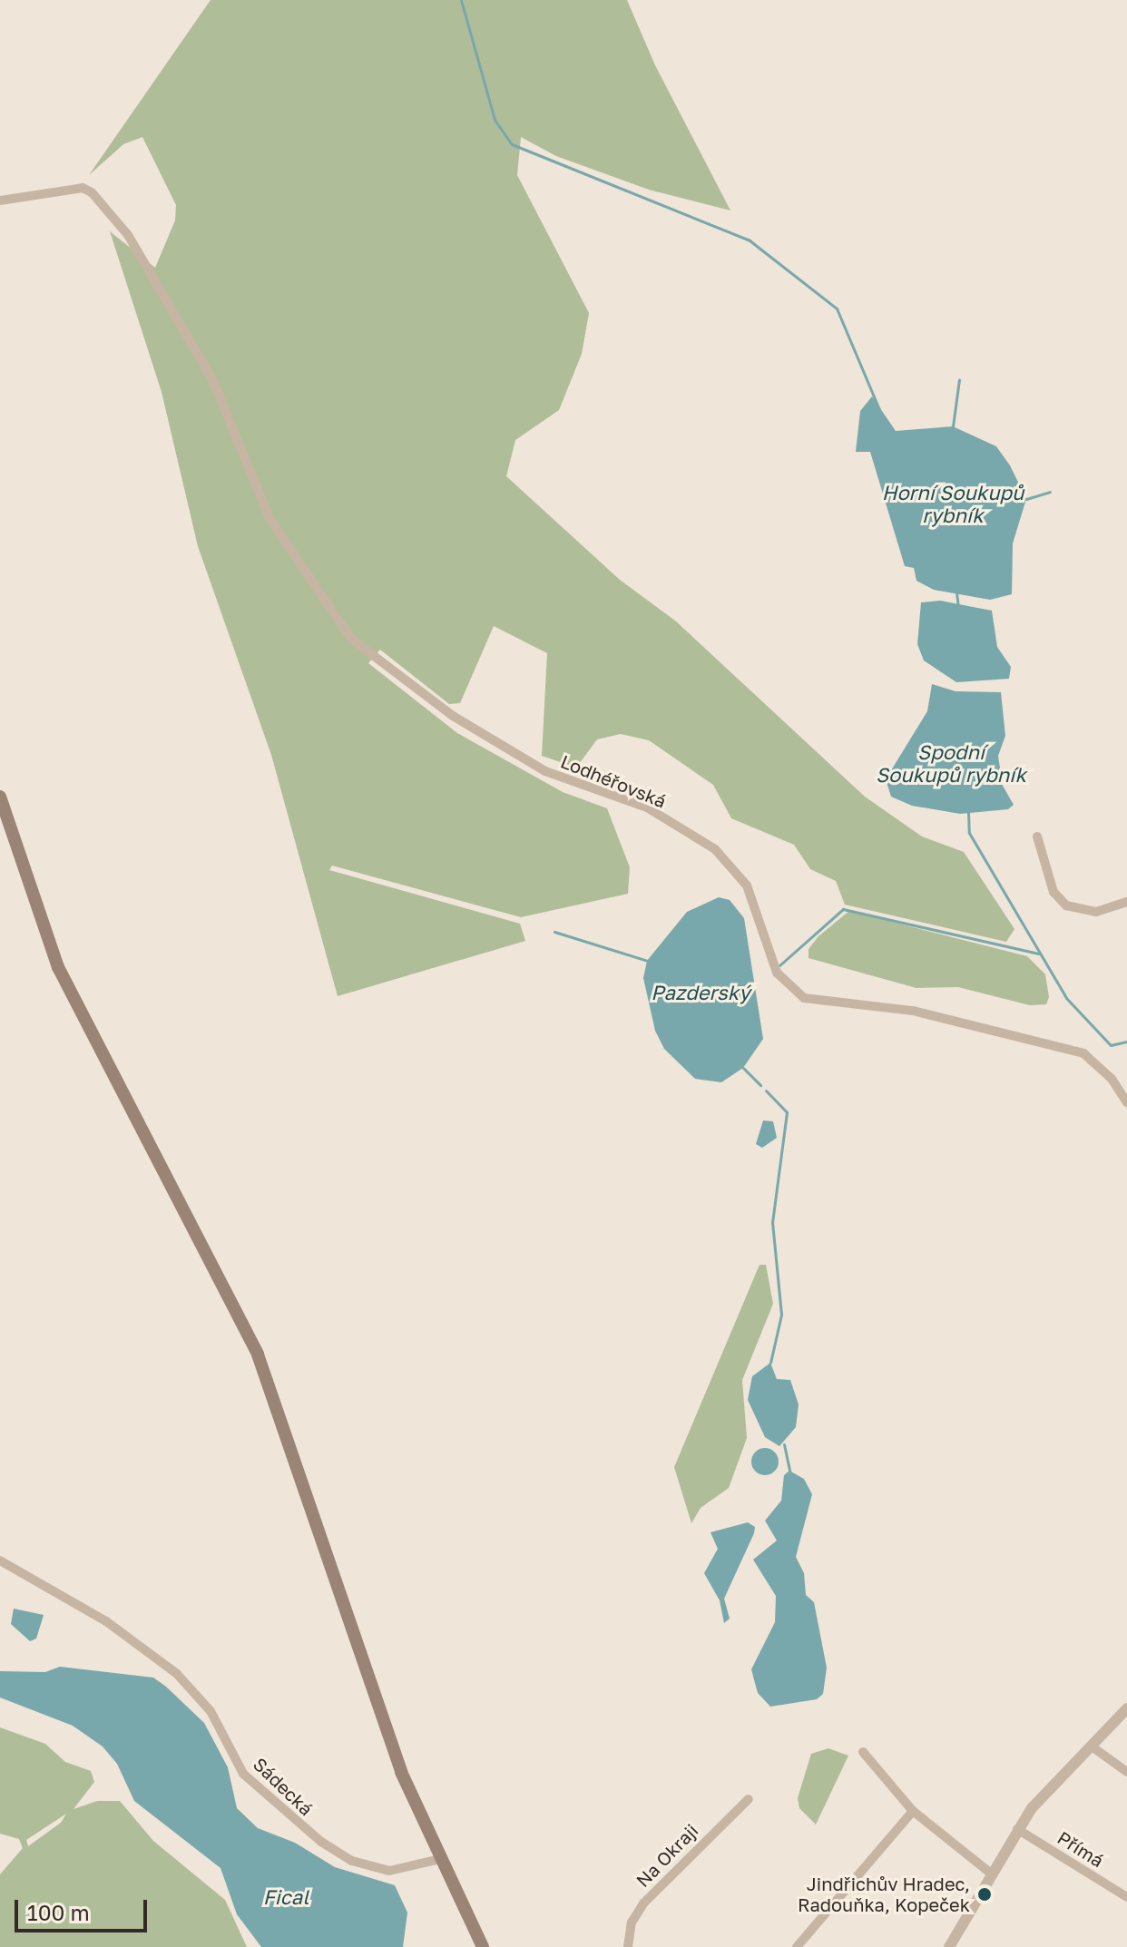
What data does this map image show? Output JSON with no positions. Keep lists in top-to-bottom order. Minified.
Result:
{"streets":{"street":["Lodhéřovská","Sádecká","Přímá","Na Okraji"]},"water":["Horní Soukupů rybník","Spodní Soukupů rybník","Pazderský","Fical"],"places":["Jindřichův Hradec, Radouňka, Kopeček"],"scale_bar":"100 m"}
